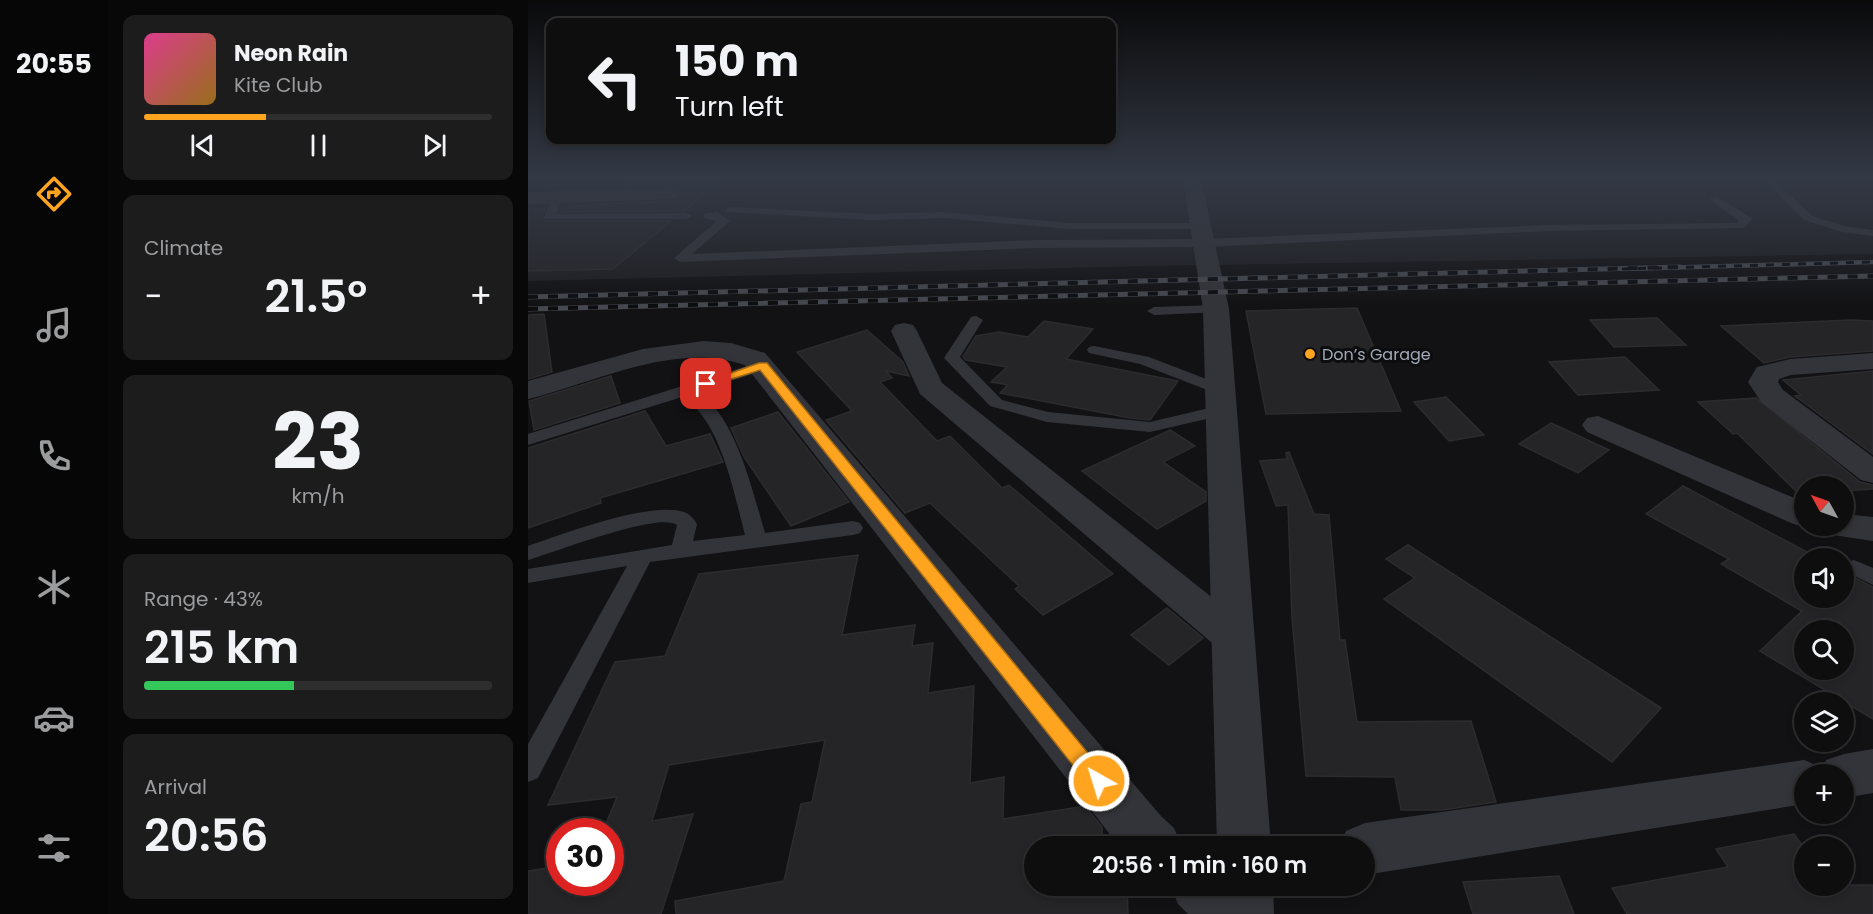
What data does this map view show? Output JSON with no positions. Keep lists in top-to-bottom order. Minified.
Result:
{"places":["Don’s Garage"],"north":"top left","page":{"tabs":"20:55","turn":["150 m","Turn left"],"song":["Neon Rain","Kite Club"],"tile":["Climate",["23","km/h"],["Range · 43%","215 km"],["Arrival","20:56"]],"heat":["−","21.5°","+"],"map_buttons":["+","−"],"limit":"30","trip":"20:56 · 1 min · 160 m"}}
